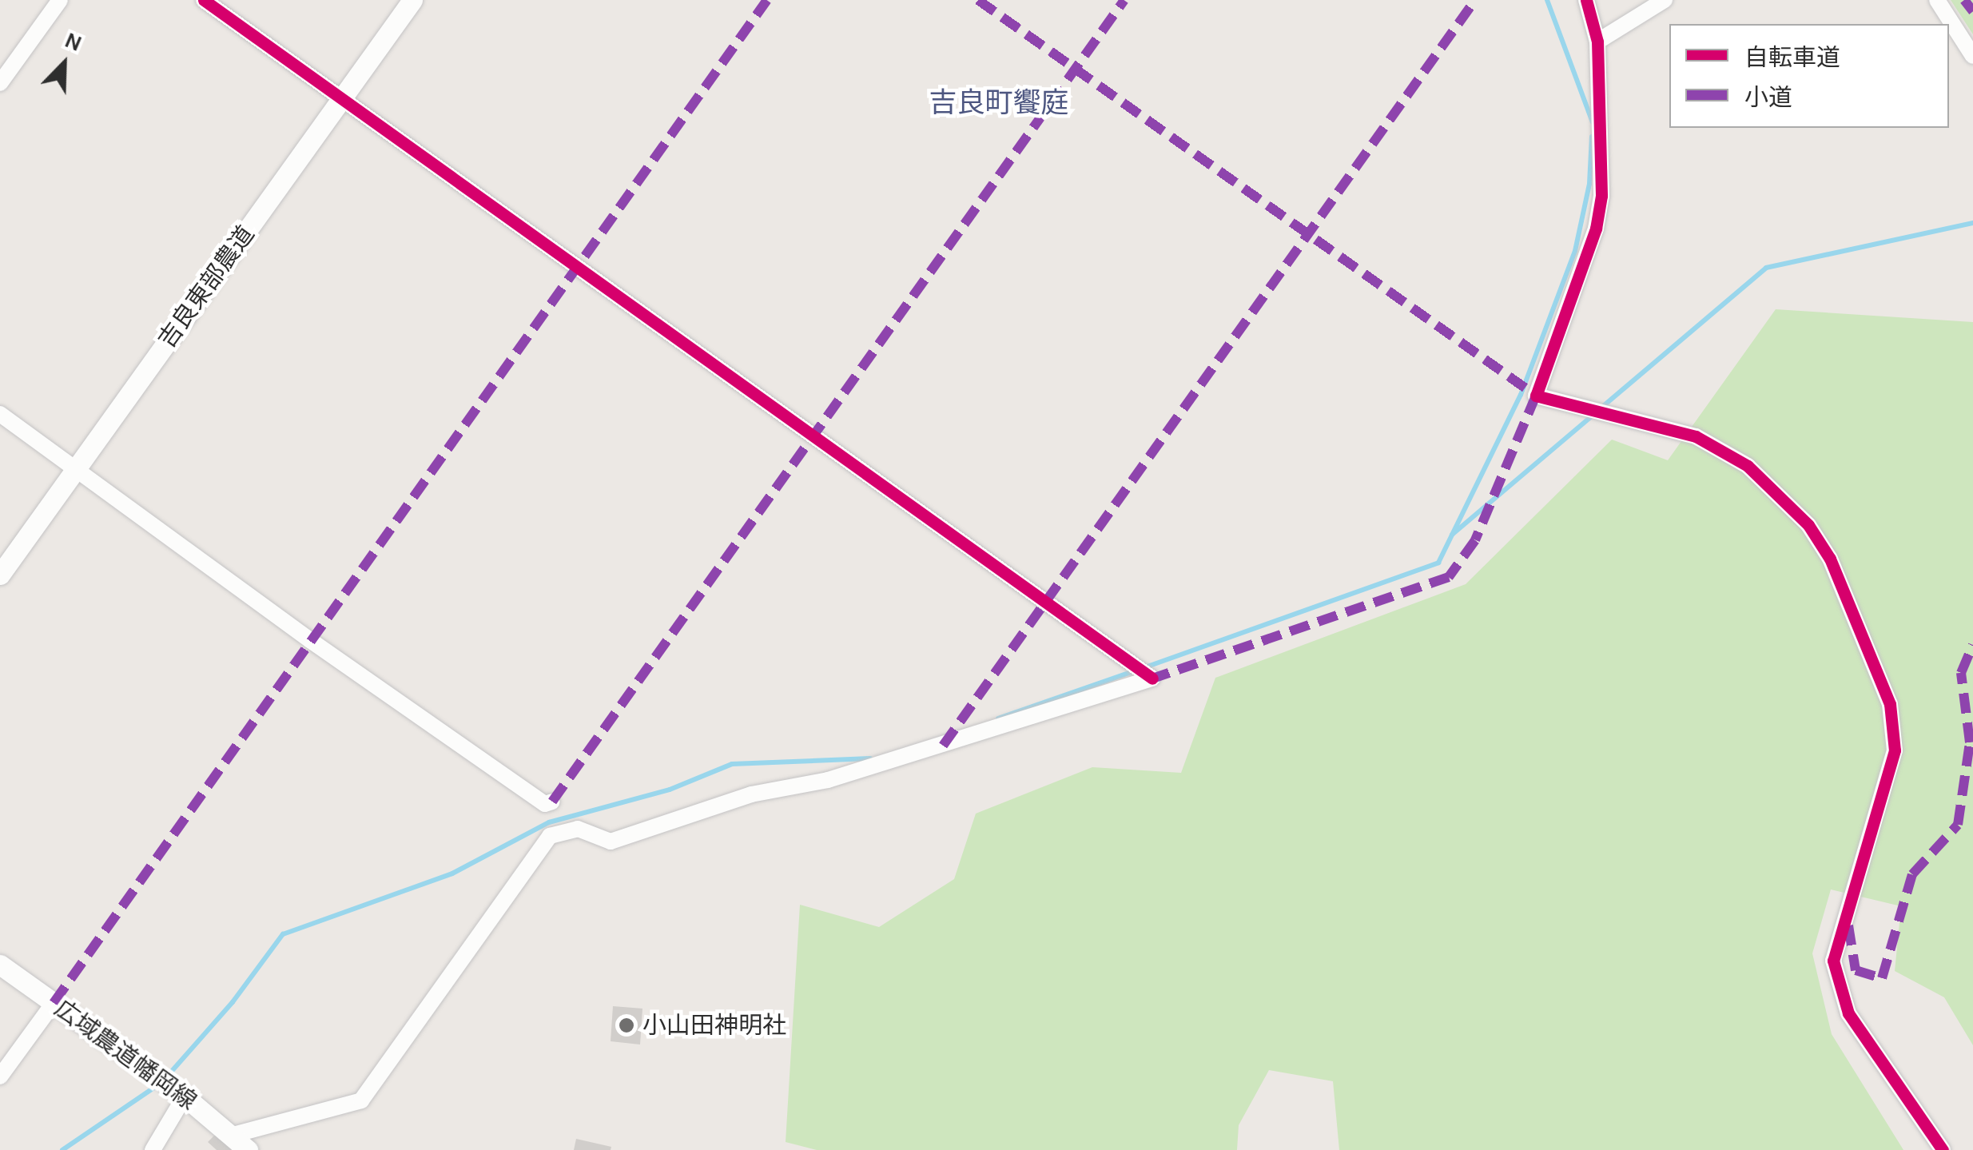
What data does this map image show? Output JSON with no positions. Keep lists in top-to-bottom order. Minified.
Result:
{"streets":{"street":["吉良東部農道","広域農道幡岡線"]},"districts":["吉良町饗庭"],"places":["小山田神明社"],"legend":["自転車道","小道"],"north":"top right"}
